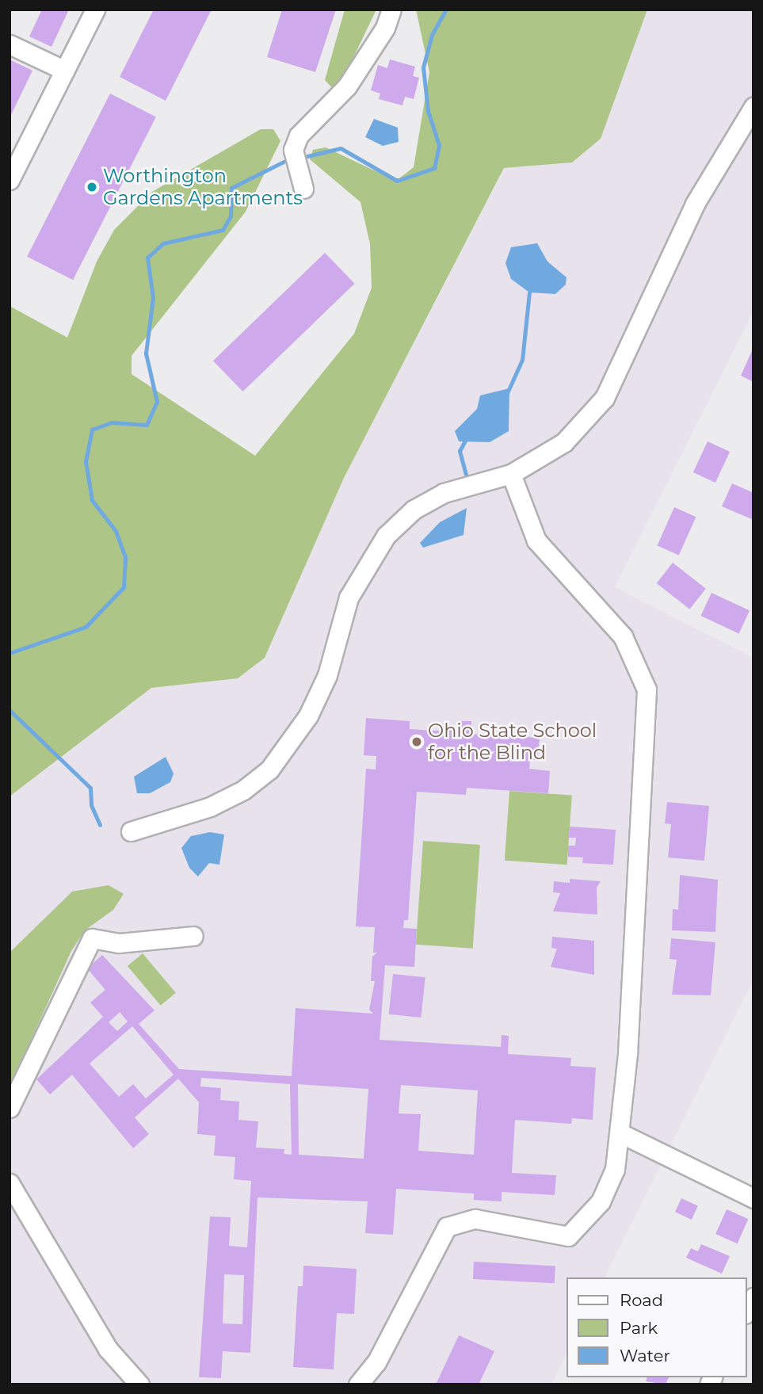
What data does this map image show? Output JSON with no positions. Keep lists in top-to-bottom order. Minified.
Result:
{"places":["Worthington Gardens Apartments","Ohio State School for the Blind"],"legend":["Road","Park","Water"]}
